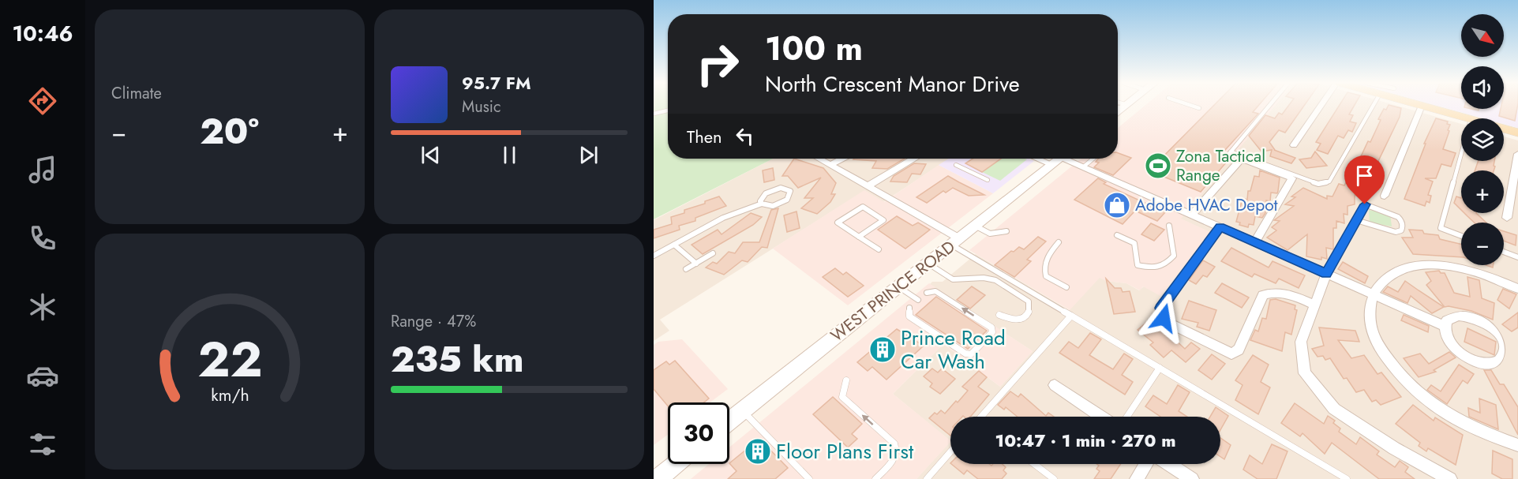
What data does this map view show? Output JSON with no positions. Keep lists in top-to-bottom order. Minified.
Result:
{"streets":{"main road":["WEST PRINCE ROAD"]},"places":{"sports":["Zona Tactical Range"],"shop":["Adobe HVAC Depot"],"building":["Prince Road Car Wash","Floor Plans First"]},"north":"bottom right","page":{"tabs":"10:46","tile":["Climate",["Range · 47%","235 km"]],"map_buttons":["+","−"],"turn":["100 m","North Crescent Manor Drive"],"song":["95.7 FM","Music"],"heat":["−","20°","+"],"then":"Then","limit":"30","trip":"10:47 · 1 min · 270 m","gauge":["22","km/h"]}}
